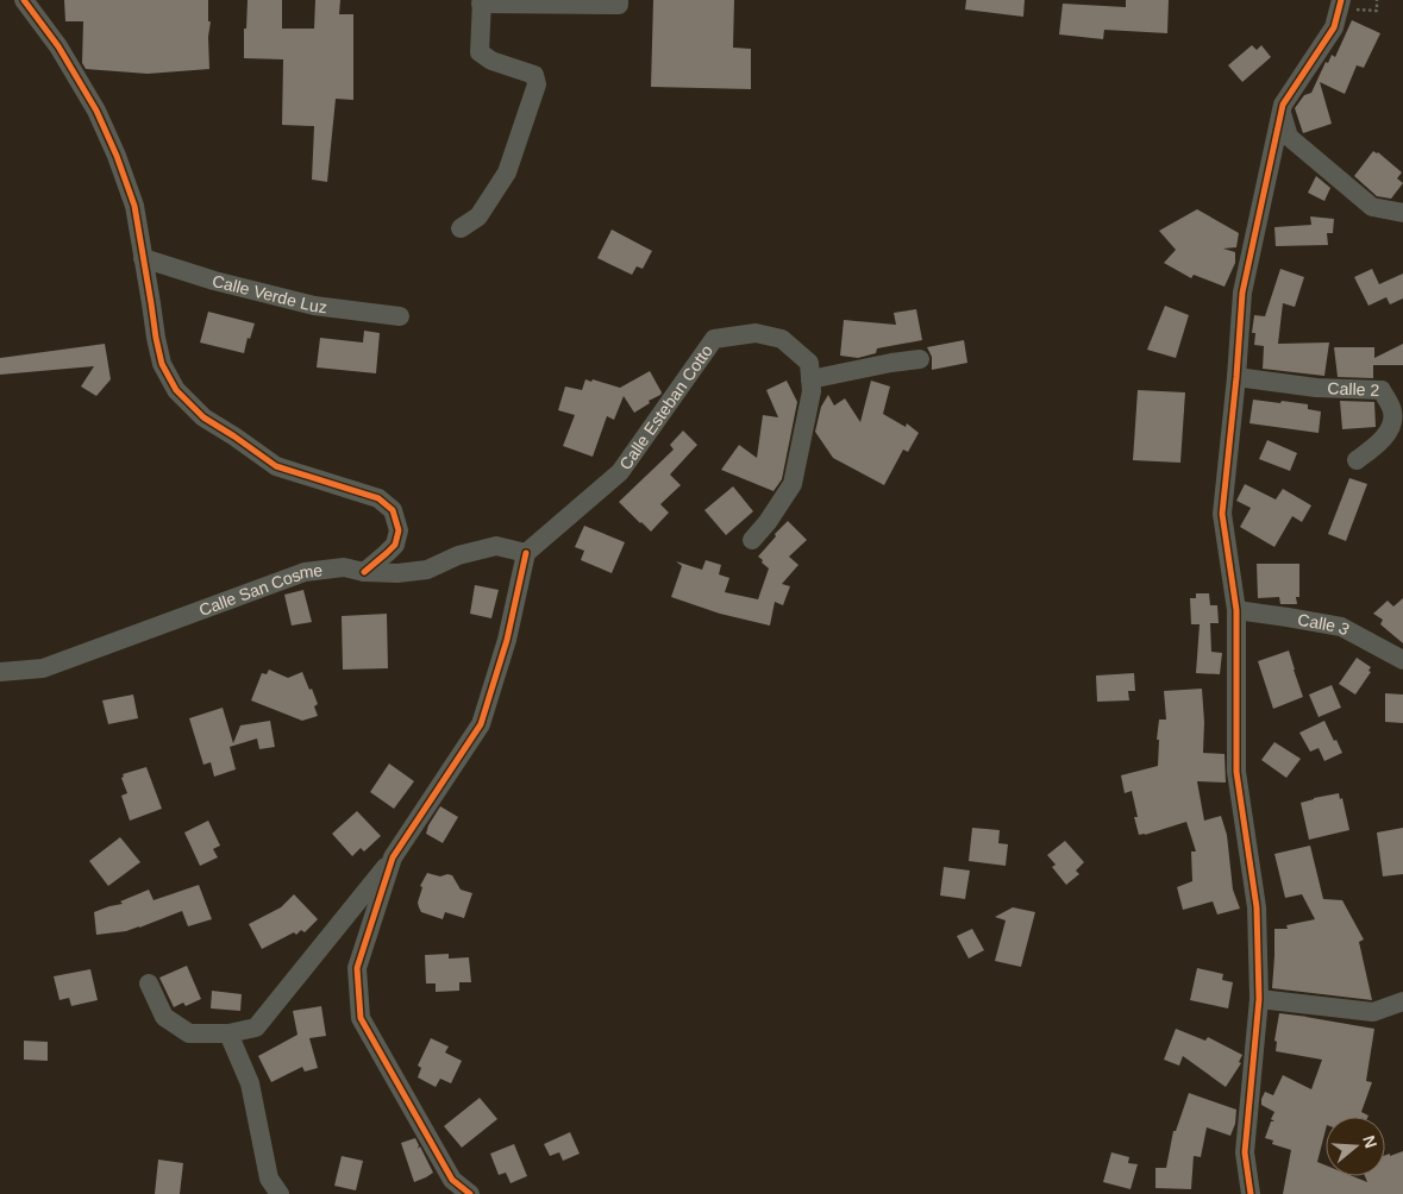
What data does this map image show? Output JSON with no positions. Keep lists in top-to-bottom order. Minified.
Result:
{"streets":{"street":["Calle Verde Luz","Calle 2","Calle Esteban Cotto","Calle San Cosme","Calle 3"]},"crossings":[["Calle Esteban Cotto","Calle San Cosme"]],"north":"right"}
